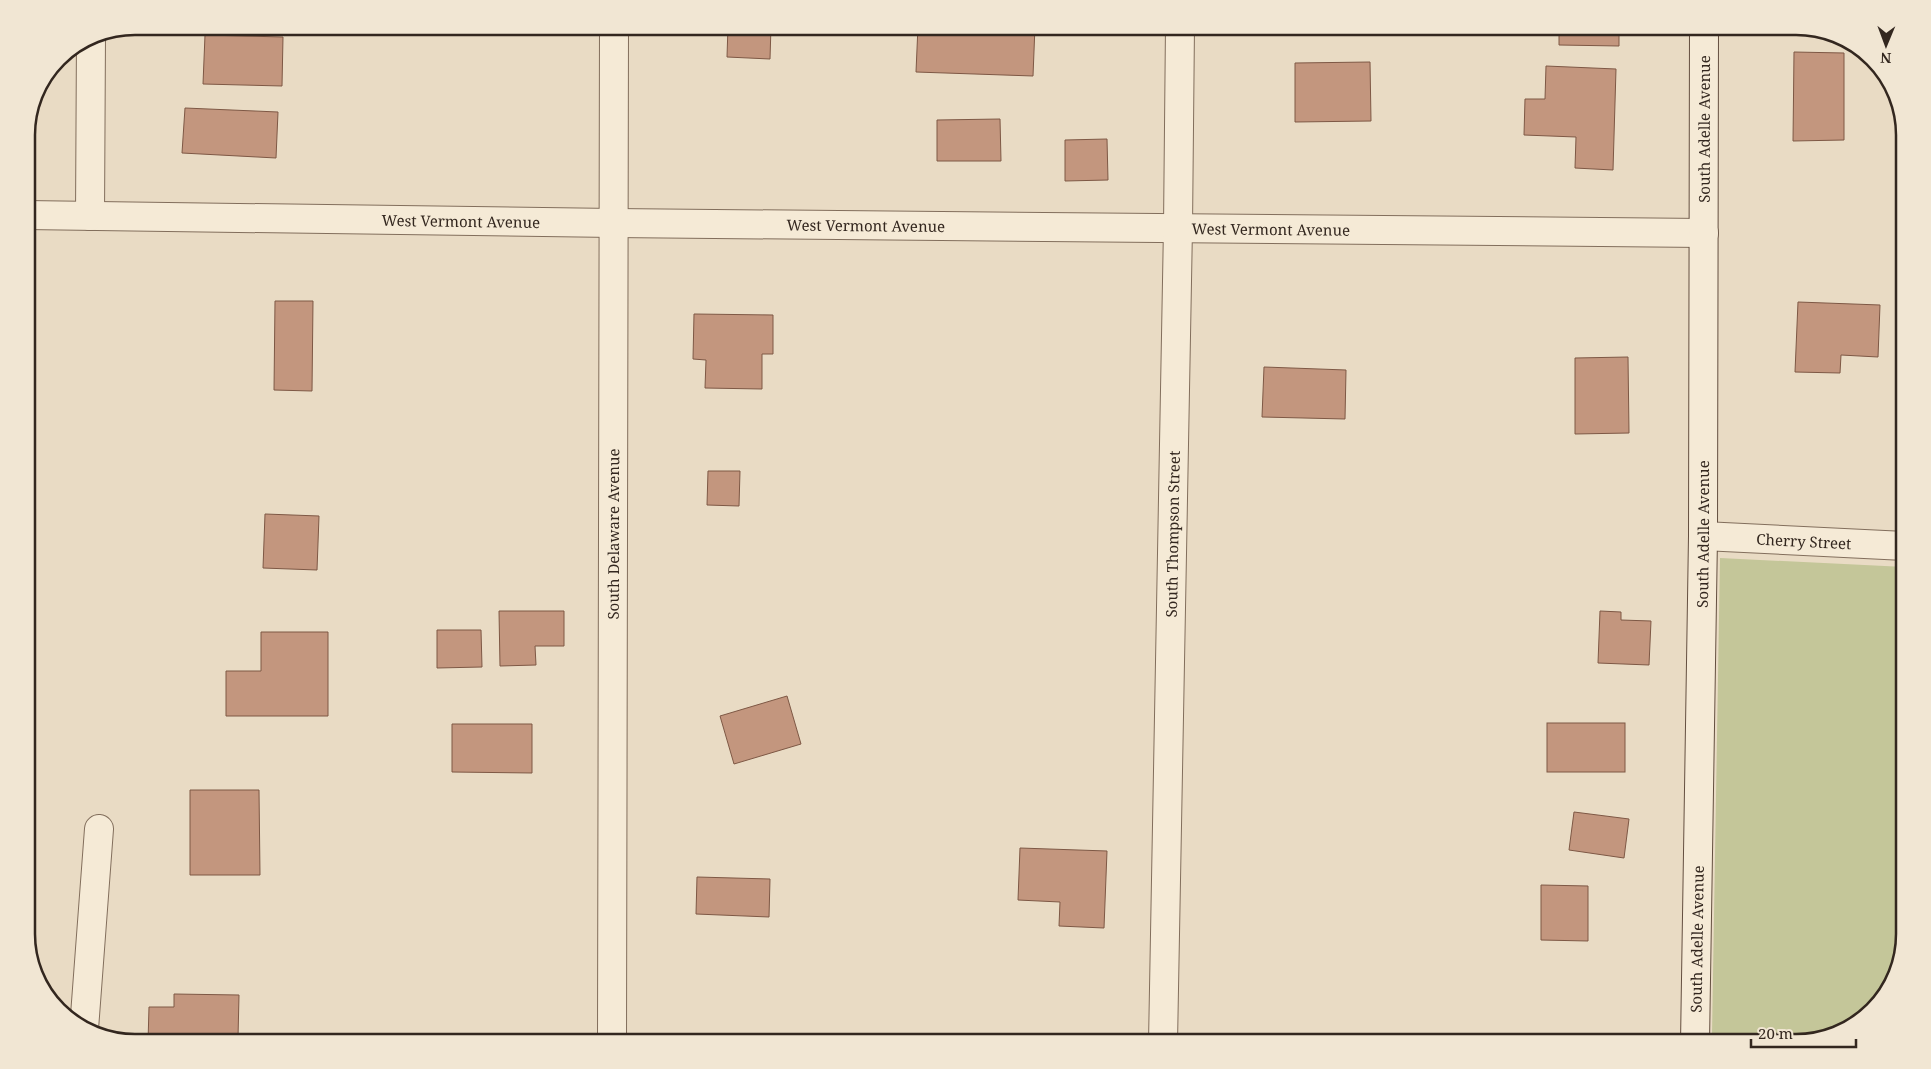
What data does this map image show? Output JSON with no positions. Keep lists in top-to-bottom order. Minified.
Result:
{"streets":{"street":["South Adelle Avenue","West Vermont Avenue","South Delaware Avenue","South Thompson Street","Cherry Street"]},"crossings":[["South Adelle Avenue","West Vermont Avenue"],["South Adelle Avenue","Cherry Street"],["West Vermont Avenue","South Delaware Avenue"],["West Vermont Avenue","South Thompson Street"]],"scale_bar":"20 m","north":"bottom"}
